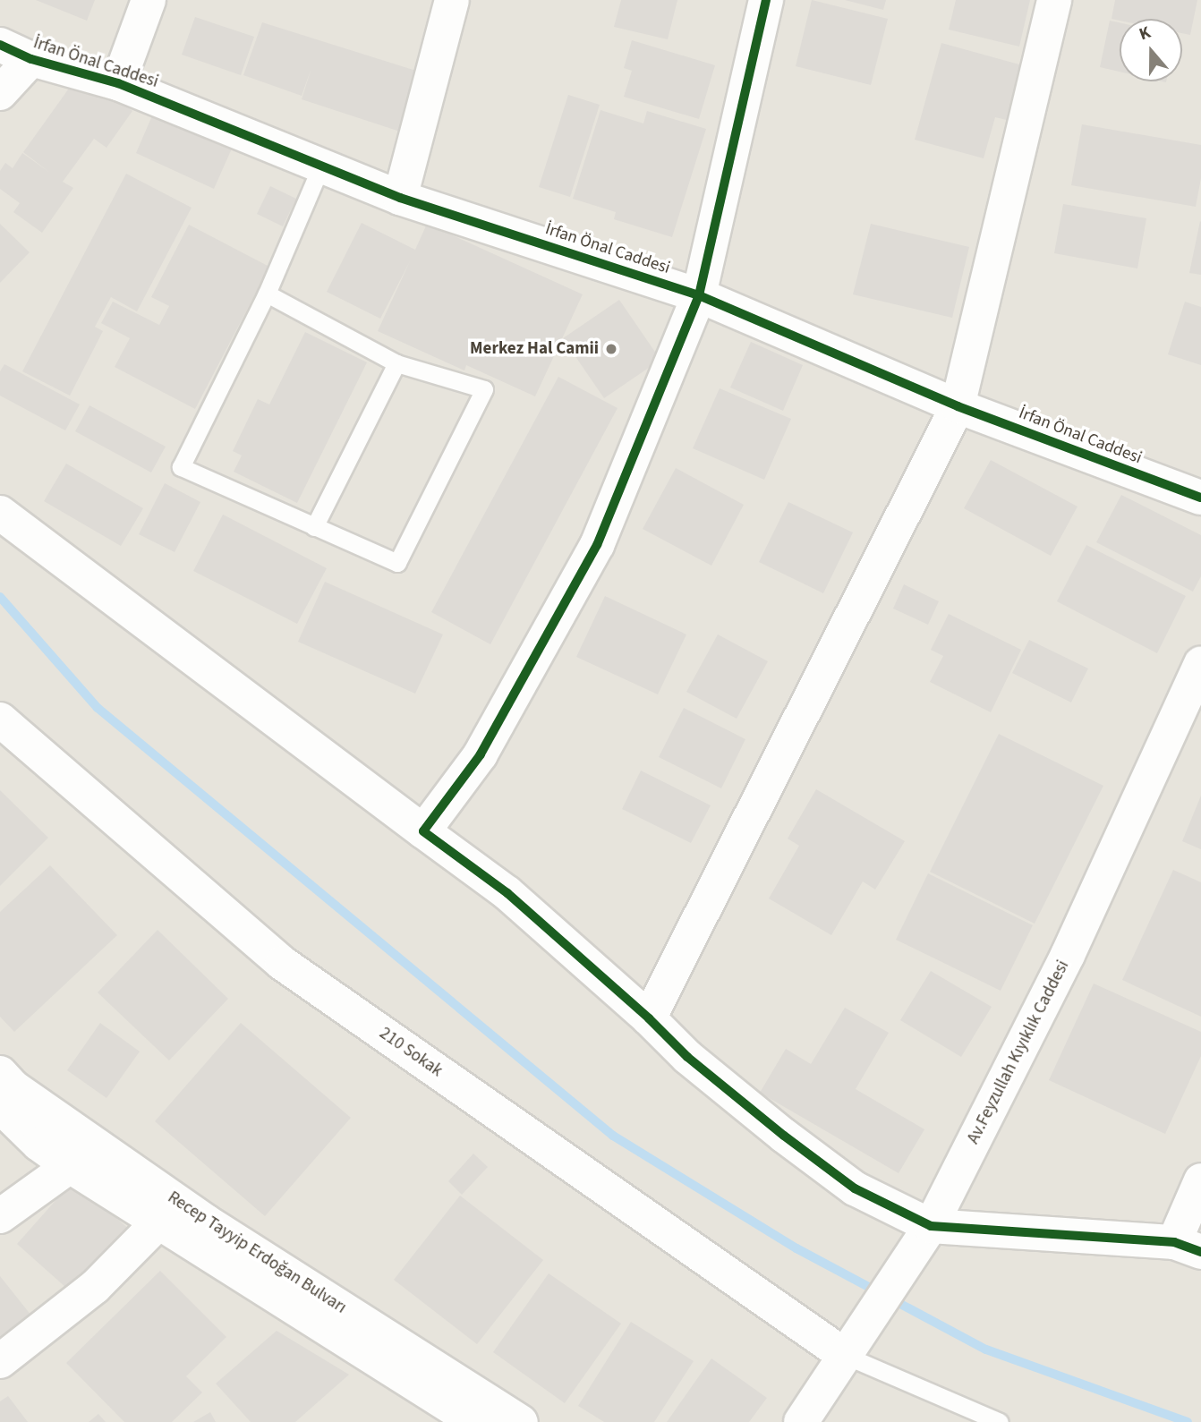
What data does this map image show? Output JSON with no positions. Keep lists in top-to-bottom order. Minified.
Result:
{"streets":{"street":["İrfan Önal Caddesi","210 Sokak","Av.Feyzullah Kıyıklık Caddesi","Recep Tayyip Erdoğan Bulvarı"]},"crossings":[["210 Sokak","Av.Feyzullah Kıyıklık Caddesi"]],"places":["Merkez Hal Camii"],"north":"top"}
